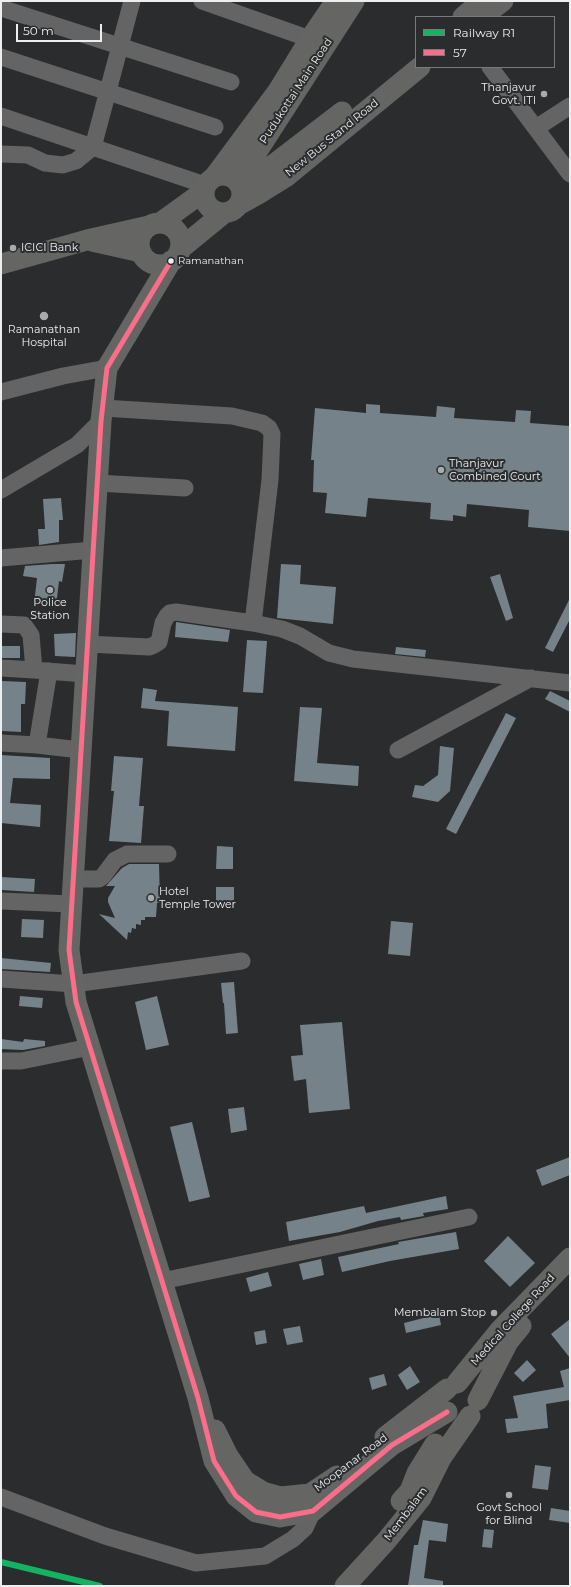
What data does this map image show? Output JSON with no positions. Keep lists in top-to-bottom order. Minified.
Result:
{"streets":{"main road":["Pudukottai Main Road","New Bus Stand Road","Medical College Road","Moopanar Road","Membalam"]},"crossings":[["Pudukottai Main Road","New Bus Stand Road"],["New Bus Stand Road","Moopanar Road"],["Medical College Road","Moopanar Road"],["Medical College Road","Membalam"],["Moopanar Road","Membalam"]],"places":["Thanjavur Govt. ITI","ICICI Bank","Ramanathan","Ramanathan Hospital","Thanjavur Combined Court","Police Station","Hotel Temple Tower","Membalam Stop","Govt School for Blind"],"lines":["transit line 57","rail line R1"],"legend":["Railway R1","57"],"scale_bar":"50 m"}
